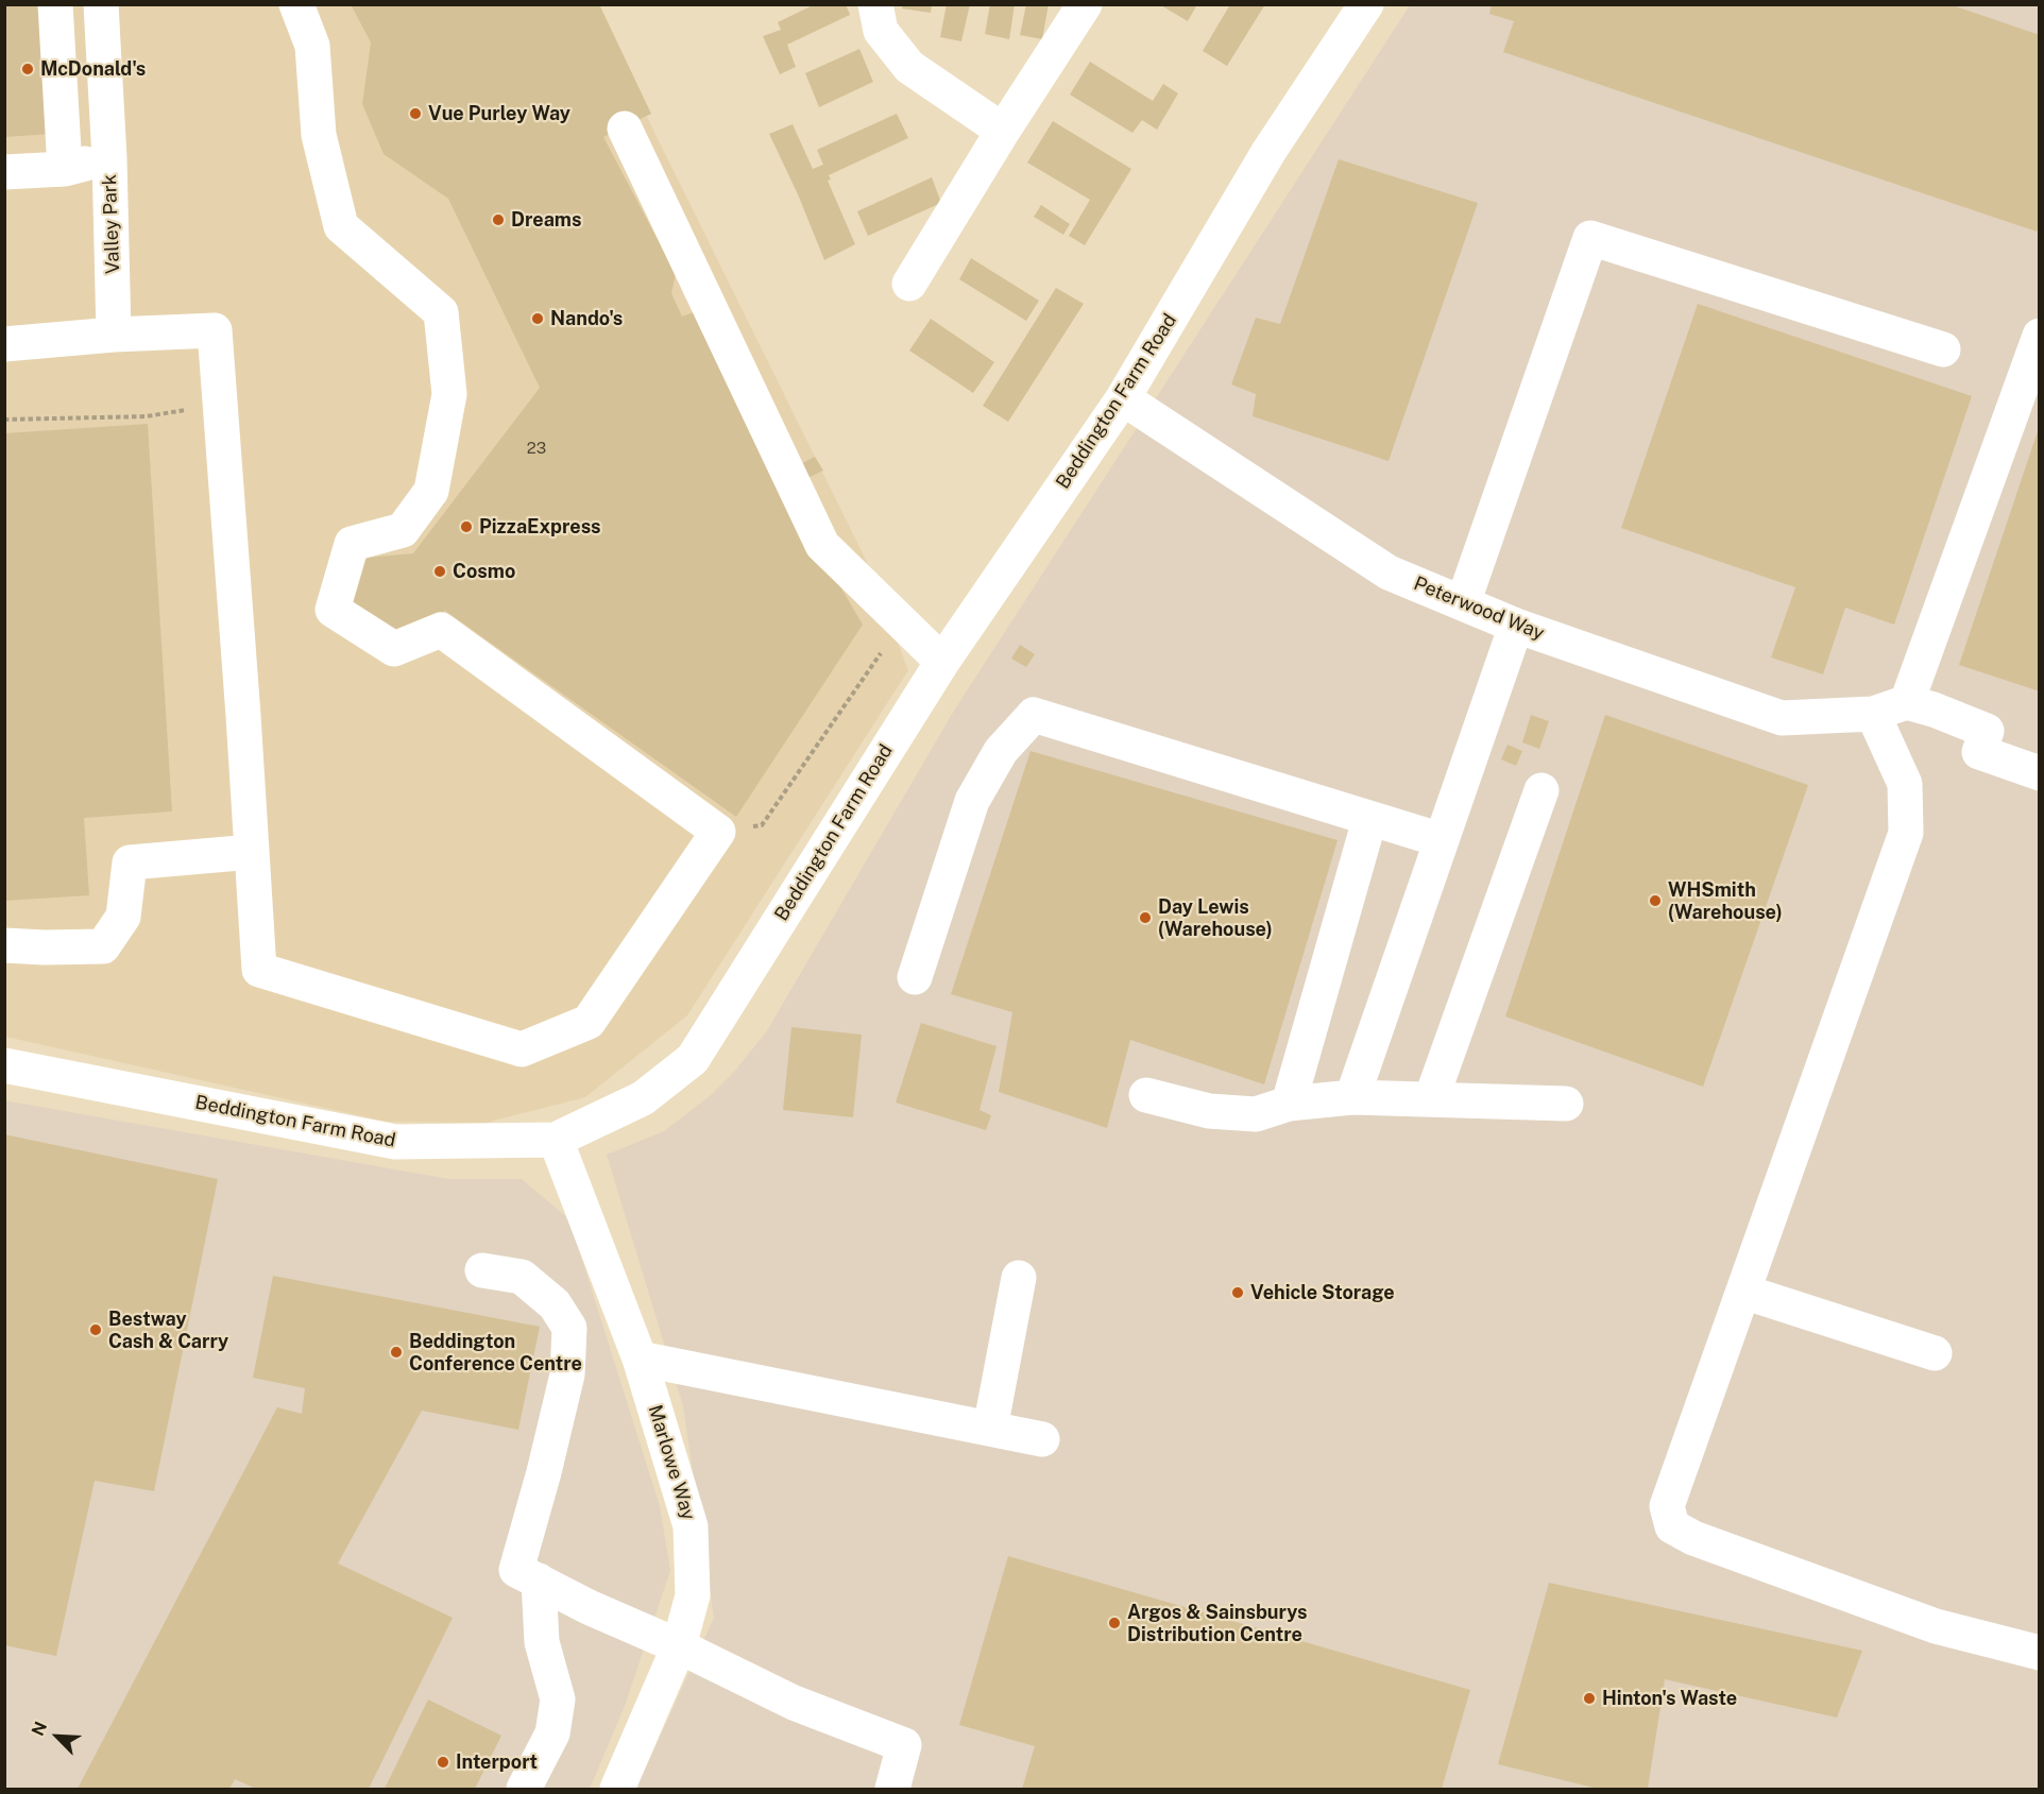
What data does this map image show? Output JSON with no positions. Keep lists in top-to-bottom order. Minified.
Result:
{"streets":{"street":["Valley Park","Beddington Farm Road","Peterwood Way","Marlowe Way"]},"crossings":[["Beddington Farm Road","Peterwood Way"],["Beddington Farm Road","Marlowe Way"]],"places":["McDonald's","Vue Purley Way","Dreams","Nando's","PizzaExpress","Cosmo","WHSmith (Warehouse)","Day Lewis (Warehouse)","Vehicle Storage","Bestway Cash & Carry","Beddington Conference Centre","Argos & Sainsburys Distribution Centre","Hinton's Waste","Interport"],"house_numbers":["23"],"north":"top left"}
